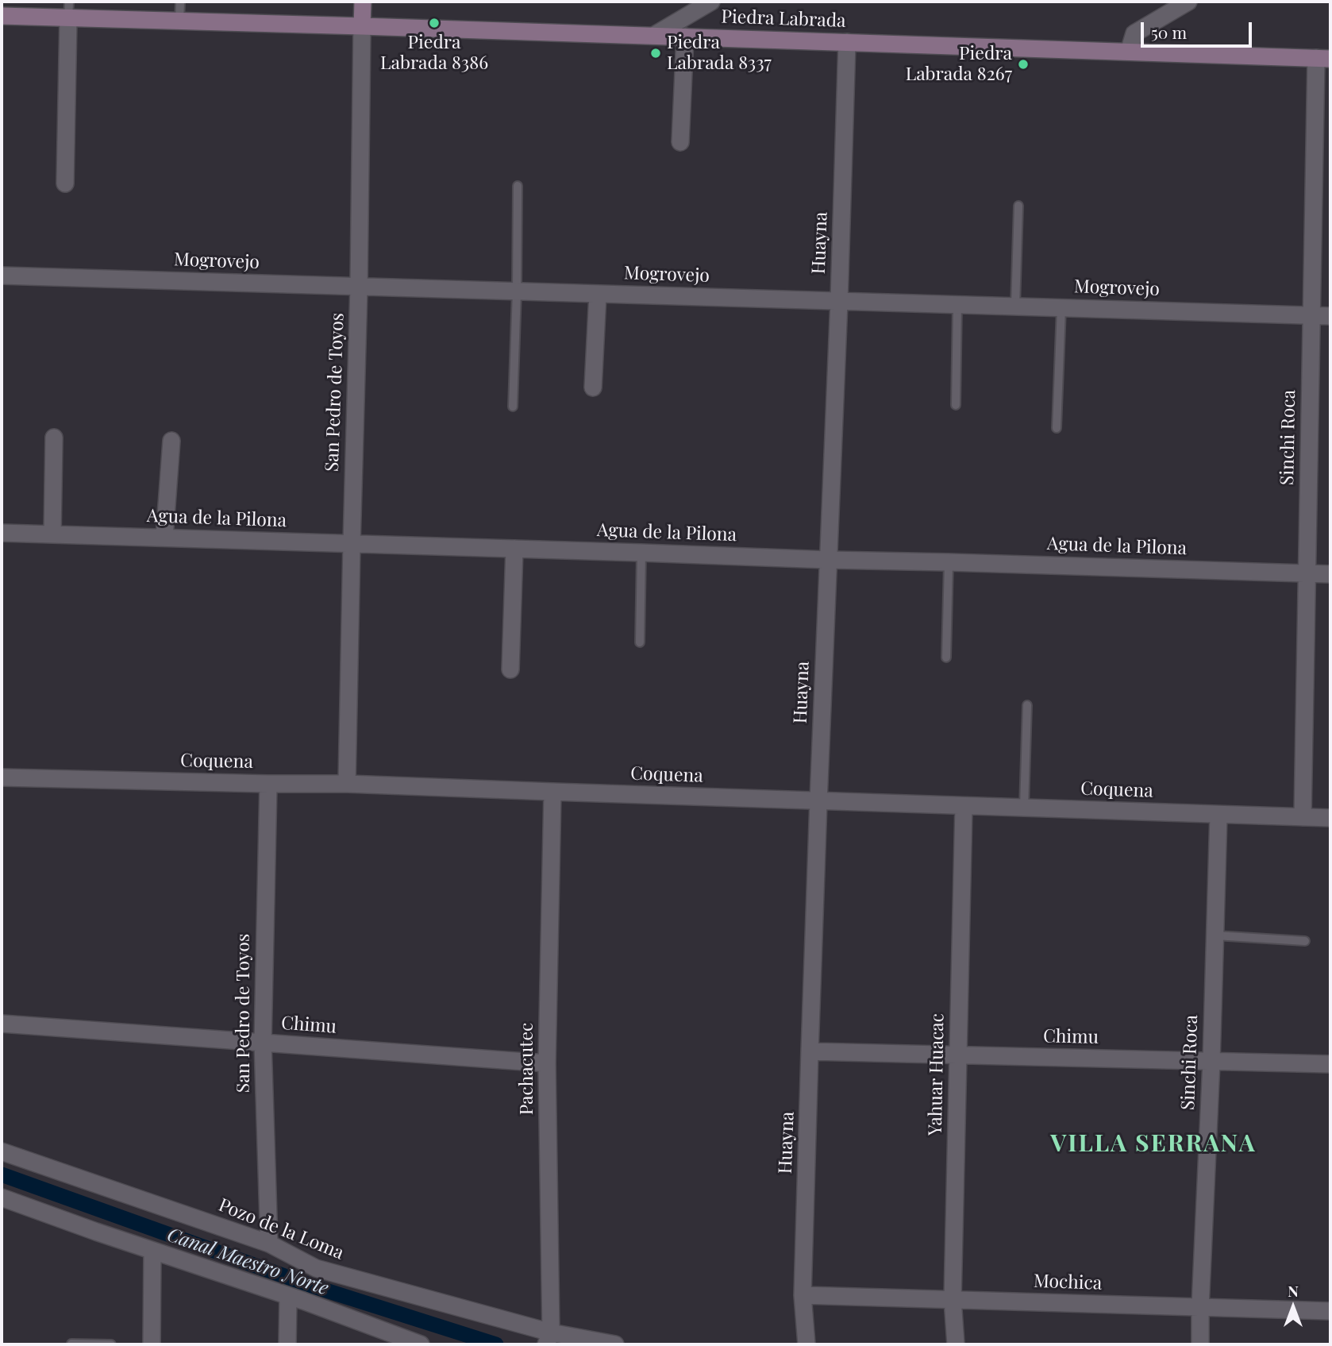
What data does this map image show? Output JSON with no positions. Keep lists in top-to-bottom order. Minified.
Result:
{"streets":{"main road":["Piedra Labrada","San Pedro de Toyos"],"street":["Huayna","Mogrovejo","Sinchi Roca","Agua de la Pilona","Coquena","Chimu","Pachacutec","Yahuar Huacac","Pozo de la Loma","Mochica"]},"crossings":[["Piedra Labrada","Huayna"],["Piedra Labrada","San Pedro de Toyos"],["Piedra Labrada","Sinchi Roca"],["Huayna","Mogrovejo"],["Huayna","Agua de la Pilona"],["Huayna","Coquena"],["Huayna","Chimu"],["Huayna","Mochica"],["Mogrovejo","San Pedro de Toyos"],["Mogrovejo","Sinchi Roca"],["San Pedro de Toyos","Agua de la Pilona"],["San Pedro de Toyos","Coquena"],["San Pedro de Toyos","Chimu"],["San Pedro de Toyos","Pozo de la Loma"],["Sinchi Roca","Agua de la Pilona"],["Sinchi Roca","Coquena"],["Sinchi Roca","Chimu"],["Sinchi Roca","Mochica"],["Coquena","Pachacutec"],["Coquena","Yahuar Huacac"],["Chimu","Pachacutec"],["Chimu","Yahuar Huacac"],["Pachacutec","Pozo de la Loma"],["Yahuar Huacac","Mochica"]],"districts":["VILLA SERRANA"],"water":["Canal Maestro Norte"],"places":["Piedra Labrada 8386","Piedra Labrada 8337","Piedra Labrada 8267"],"scale_bar":"50 m","north":"top"}
